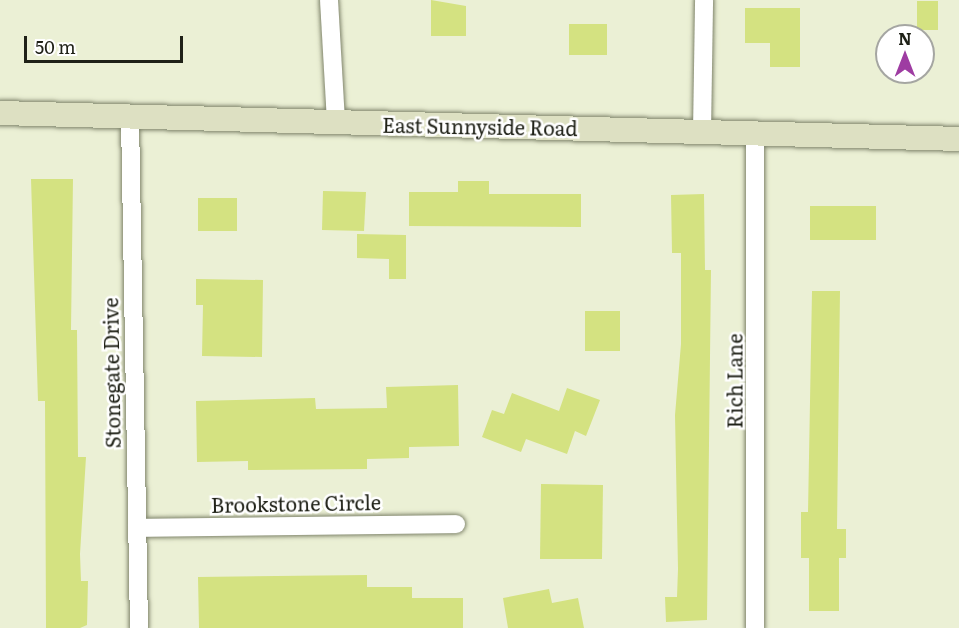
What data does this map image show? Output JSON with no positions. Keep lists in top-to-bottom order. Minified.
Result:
{"streets":{"main road":["East Sunnyside Road"],"street":["Stonegate Drive","Rich Lane","Brookstone Circle"]},"crossings":[["East Sunnyside Road","Stonegate Drive"],["East Sunnyside Road","Rich Lane"],["Stonegate Drive","Brookstone Circle"]],"scale_bar":"50 m","north":"top"}
